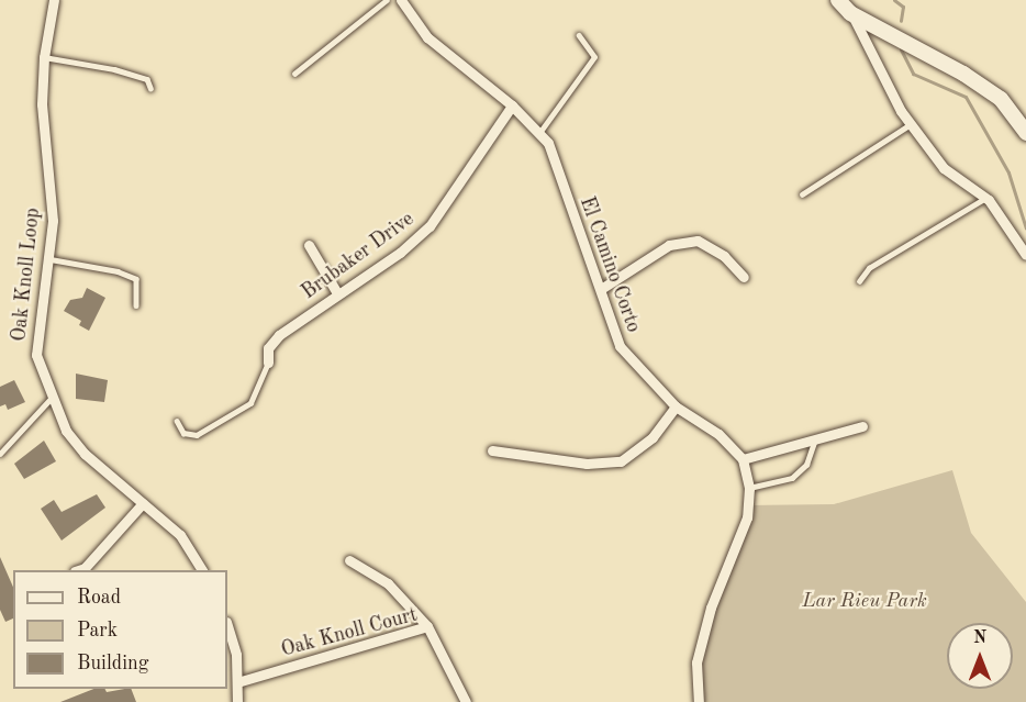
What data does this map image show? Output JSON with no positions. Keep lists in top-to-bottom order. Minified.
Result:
{"streets":{"street":["Brubaker Drive","El Camino Corto","Oak Knoll Loop","Oak Knoll Court"]},"crossings":[["Brubaker Drive","El Camino Corto"]],"parks":["Lar Rieu Park"],"legend":["Road","Park","Building"],"north":"top"}
